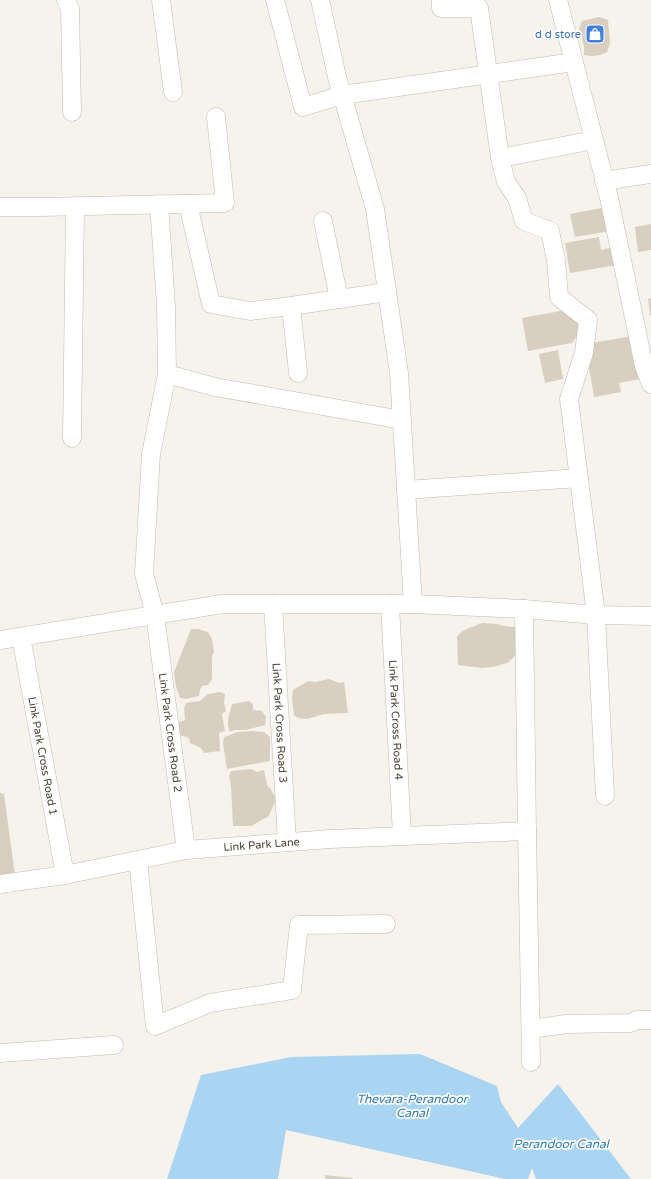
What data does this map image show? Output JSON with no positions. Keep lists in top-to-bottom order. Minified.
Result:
{"streets":{"street":["Link Park Cross Road 4","Link Park Cross Road 3","Link Park Cross Road 2","Link Park Cross Road 1","Link Park Lane"]},"crossings":[["Link Park Cross Road 4","Link Park Lane"],["Link Park Cross Road 3","Link Park Lane"],["Link Park Cross Road 2","Link Park Lane"],["Link Park Cross Road 1","Link Park Lane"]],"water":["Thevara-Perandoor Canal","Perandoor Canal"],"places":{"shop":["d d store"]}}
